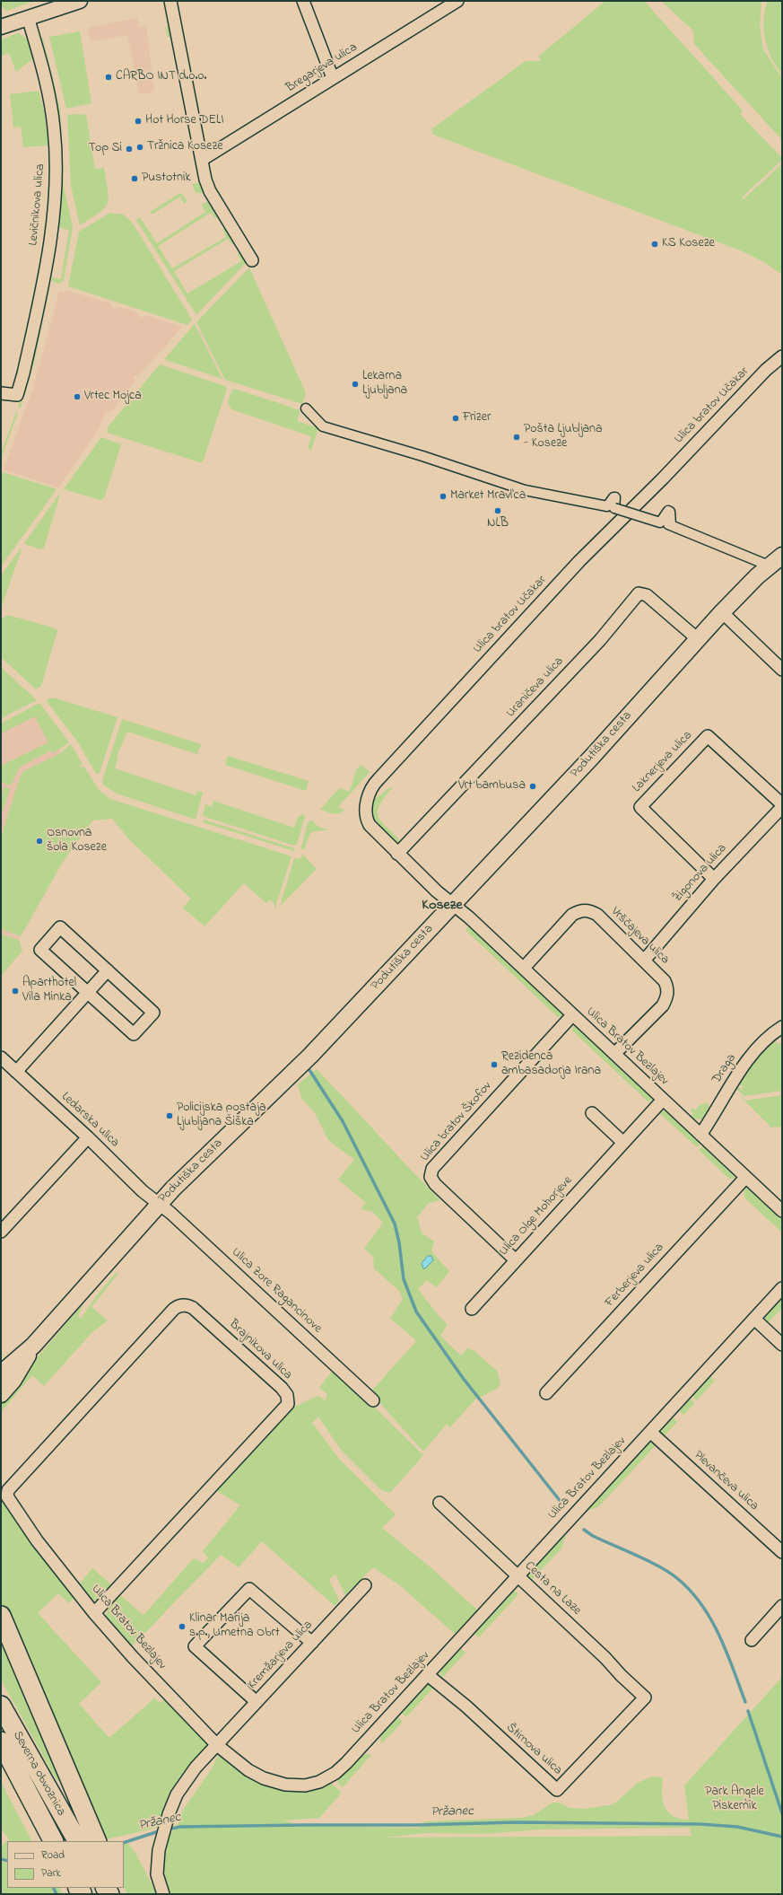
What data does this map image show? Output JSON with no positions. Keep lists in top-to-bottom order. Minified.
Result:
{"streets":{"highway":["Severna obvoznica"],"main road":["Podutiška cesta"],"street":["Bregarjeva ulica","Levičnikova ulica","Ulica bratov Učakar","Uraničeva ulica","Laknerjeva ulica","Žigonova ulica","Vrščajeva ulica","Ulica Bratov Bezlajev","Draga","Ledarska ulica","Ulica bratov Škofov","Ulica Olge Mohorjeve","Ferberjeva ulica","Ulica Zore Ragancinove","Brajnikova ulica","Plevančeva ulica","Cesta na Laze","Kremžarjeva ulica","Štirnova ulica"]},"crossings":[["Ulica bratov Učakar","Uraničeva ulica"],["Ulica bratov Učakar","Podutiška cesta"],["Ulica bratov Učakar","Ulica Bratov Bezlajev"],["Uraničeva ulica","Podutiška cesta"],["Podutiška cesta","Ulica Bratov Bezlajev"],["Podutiška cesta","Ledarska ulica"],["Podutiška cesta","Ulica Zore Ragancinove"],["Laknerjeva ulica","Žigonova ulica"],["Žigonova ulica","Vrščajeva ulica"],["Vrščajeva ulica","Ulica Bratov Bezlajev"],["Ulica Bratov Bezlajev","Draga"],["Ulica Bratov Bezlajev","Ulica bratov Škofov"],["Ulica Bratov Bezlajev","Ulica Olge Mohorjeve"],["Ulica Bratov Bezlajev","Ferberjeva ulica"],["Ulica Bratov Bezlajev","Brajnikova ulica"],["Ulica Bratov Bezlajev","Plevančeva ulica"],["Ulica Bratov Bezlajev","Cesta na Laze"],["Ulica Bratov Bezlajev","Kremžarjeva ulica"],["Ulica Bratov Bezlajev","Štirnova ulica"],["Ledarska ulica","Ulica Zore Ragancinove"],["Ulica bratov Škofov","Ulica Olge Mohorjeve"],["Cesta na Laze","Štirnova ulica"]],"districts":["Koseze"],"water":["Pržanec"],"parks":["Park Angele Piskernik"],"places":["CARBO INT d.o.o.","Hot Horse DELI","Tržnica Koseze","Top Si","Pustotnik","KS Koseze","Lekarna Ljubljana","Vrtec Mojca","Frizer","Pošta Ljubljana - Koseze","Market Mravl'ca","NLB","Vrt bambusa","Osnovna šola Koseze","Aparthotel Vila Minka","Rezidenca ambasadorja Irana","Policijska postaja Ljubljana Šiška","Klinar Marija s.p., Umetna Obrt"],"legend":["Road","Park"]}
